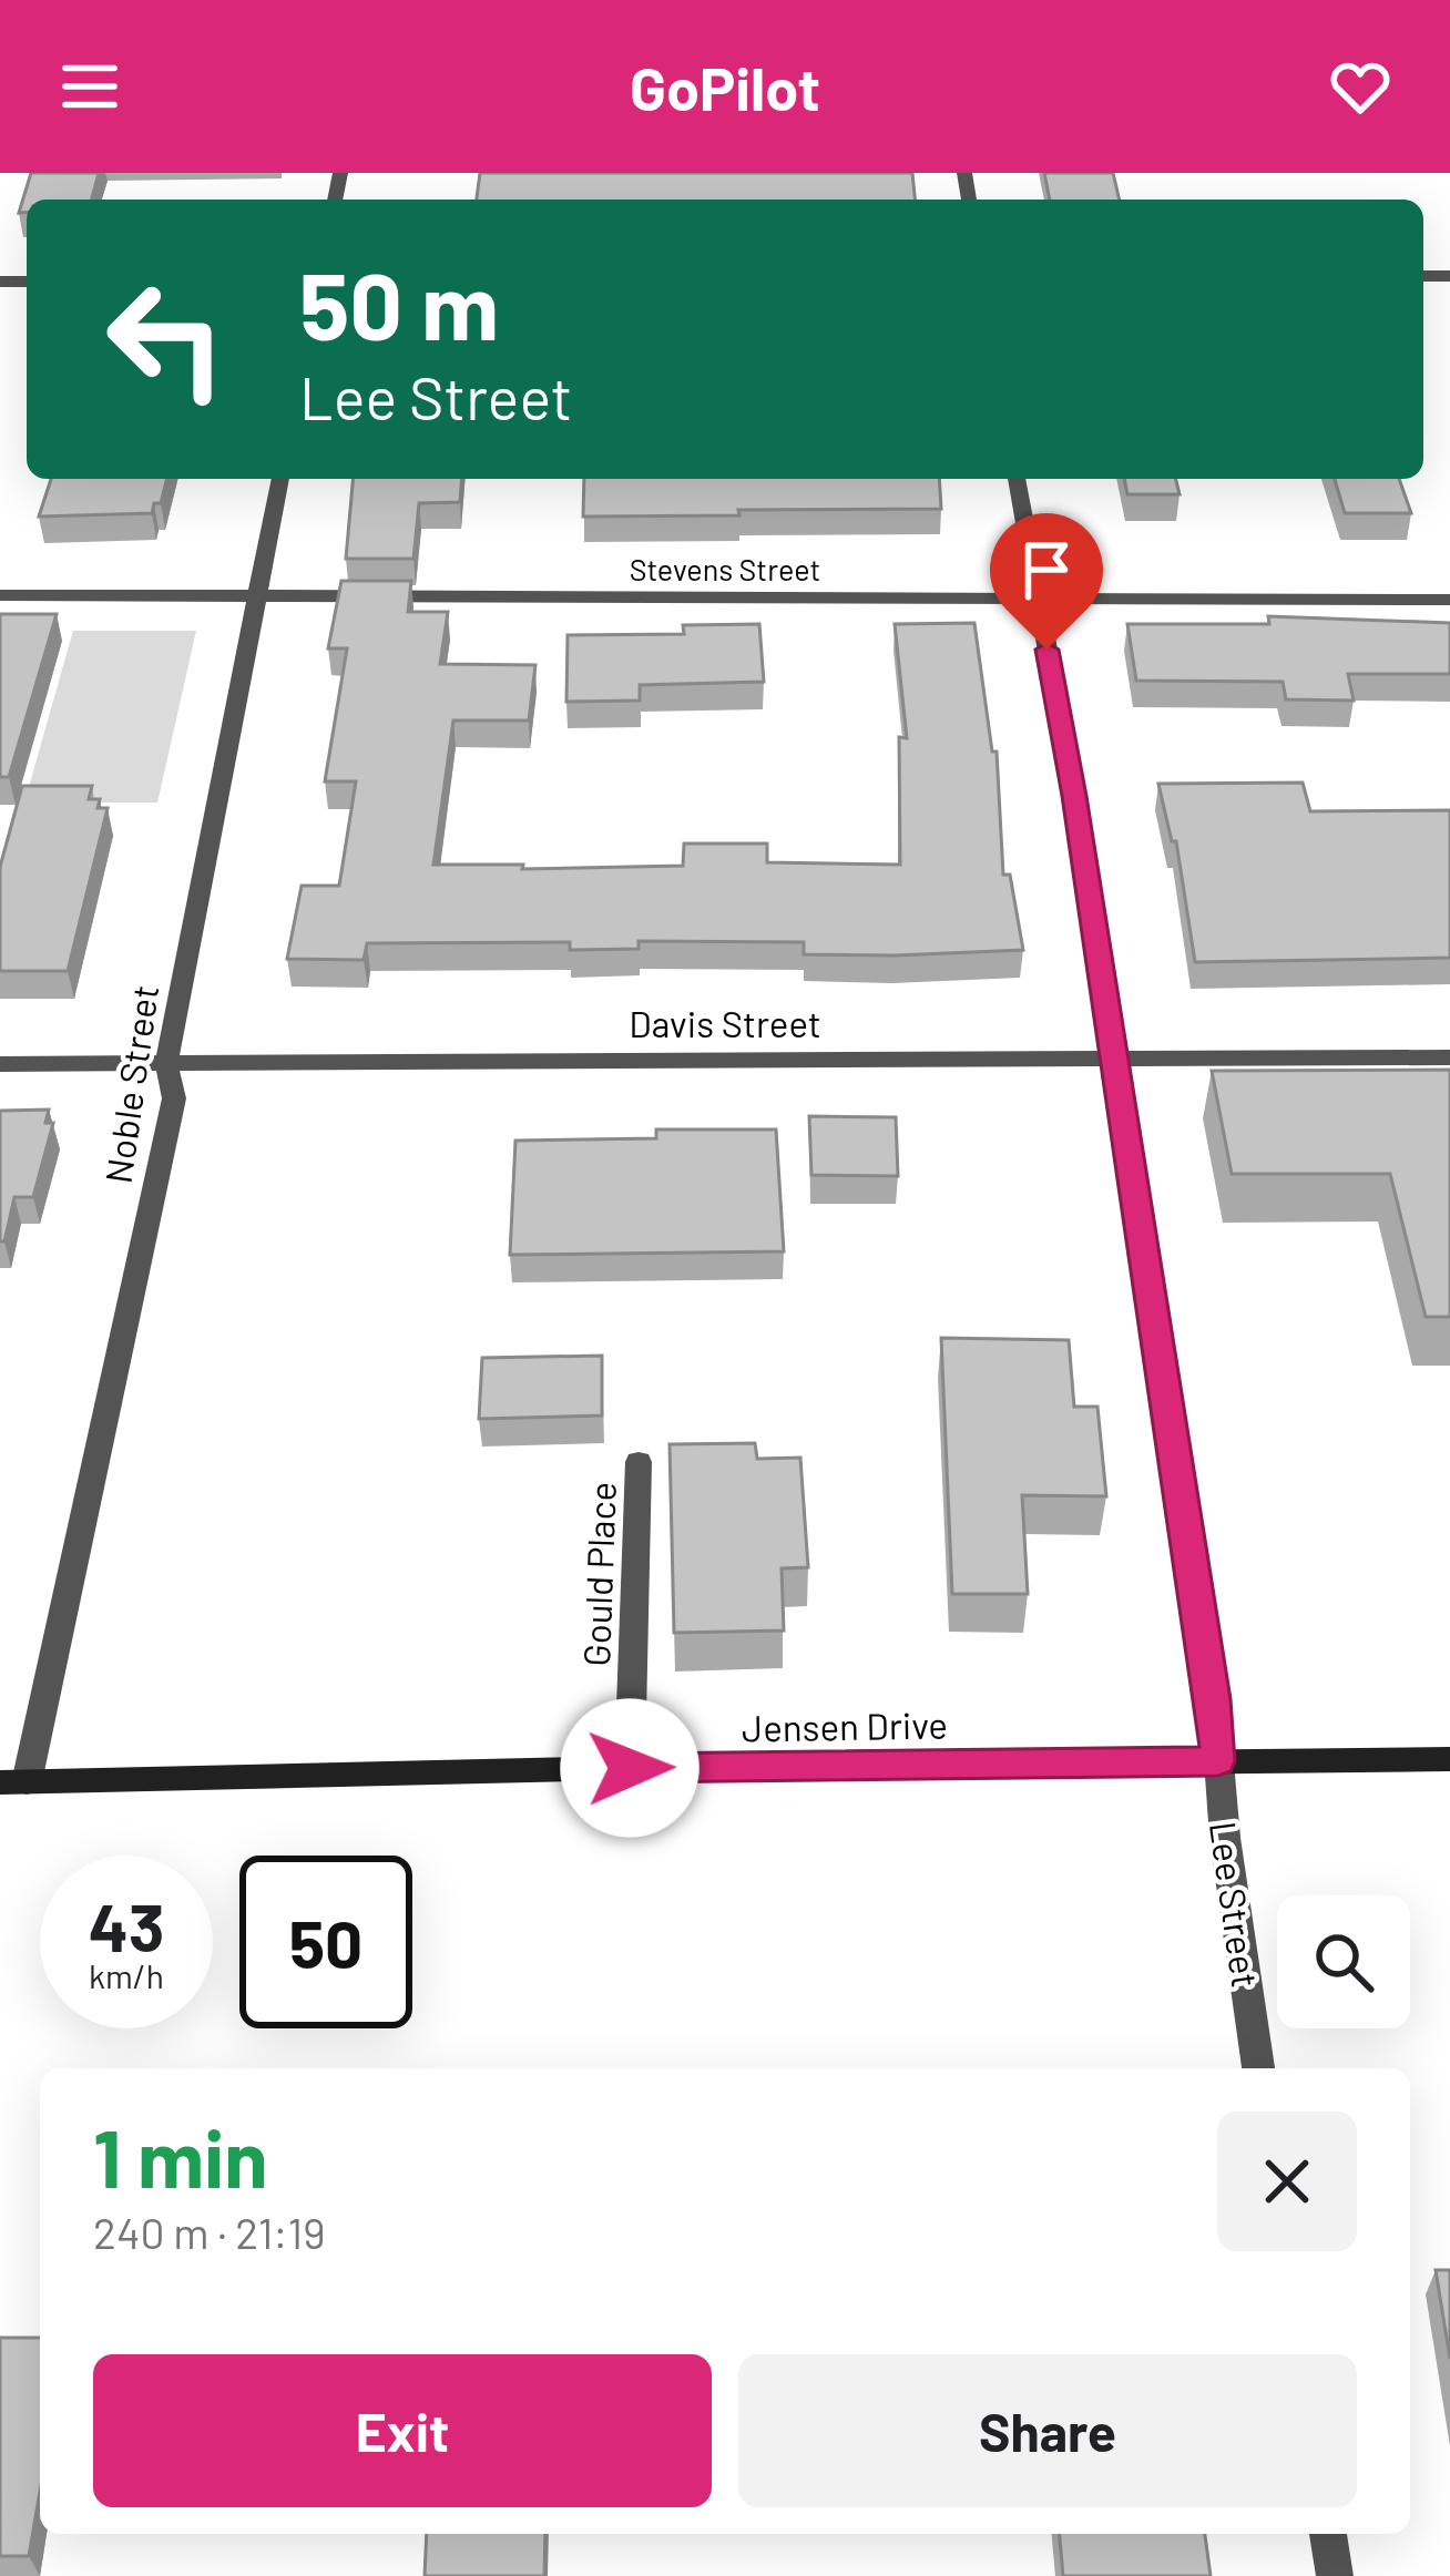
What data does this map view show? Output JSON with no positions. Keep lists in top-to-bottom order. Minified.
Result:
{"streets":{"main road":["Jensen Drive"],"street":["Stevens Street","Davis Street","Noble Street","Gould Place","Lee Street"]},"crossings":[["Stevens Street","Noble Street"],["Stevens Street","Lee Street"],["Davis Street","Noble Street"],["Davis Street","Lee Street"],["Noble Street","Jensen Drive"],["Gould Place","Jensen Drive"],["Jensen Drive","Lee Street"]],"page":{"header":"GoPilot","turn":["50 m","Lee Street"],"speed":"43 km/h","limit":"50","heading":["1 min","240 m · 21:19"],"buttons":["Exit","Share"]}}
